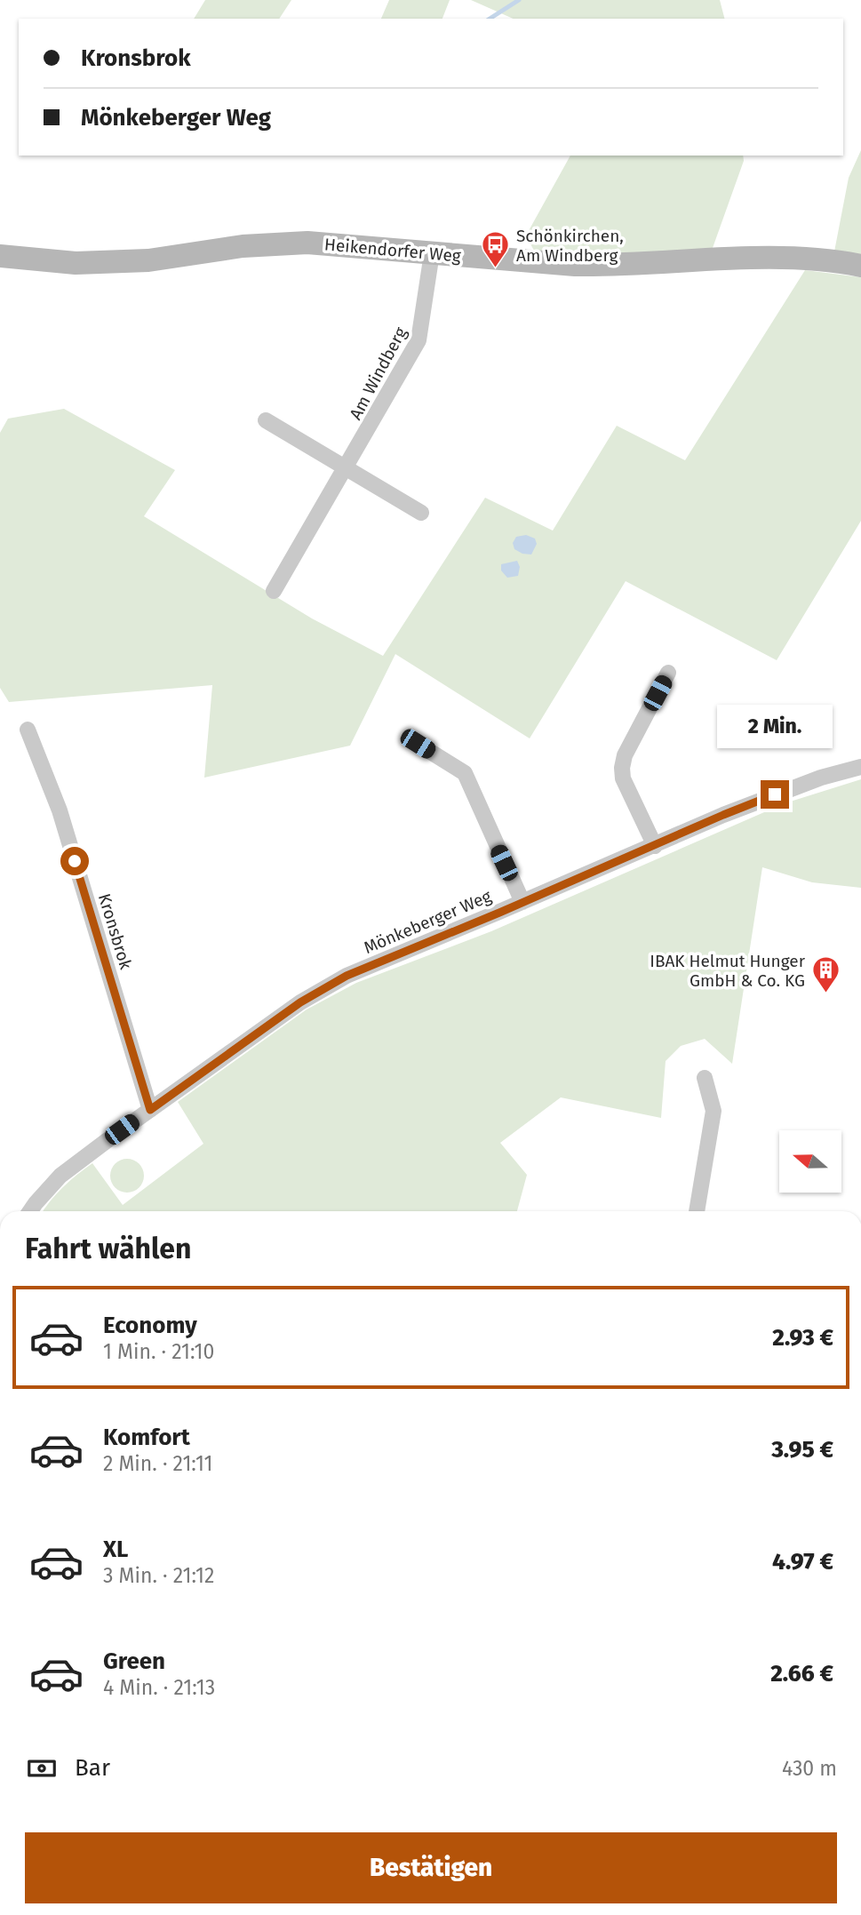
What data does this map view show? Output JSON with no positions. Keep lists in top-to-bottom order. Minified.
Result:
{"streets":{"street":["Heikendorfer Weg","Am Windberg","Mönkeberger Weg","Kronsbrok"]},"crossings":[["Heikendorfer Weg","Am Windberg"],["Mönkeberger Weg","Kronsbrok"]],"places":{"bus stop":["Schönkirchen, Am Windberg"],"building":["IBAK Helmut Hunger GmbH & Co. KG"]},"north":"left","page":{"banner":["Kronsbrok","Mönkeberger Weg"],"bubble":"2 Min.","heading":"Fahrt wählen","list":[{"name":"Economy","note":"1 Min. · 21:10","value":"2.93 €"},{"name":"Komfort","note":"2 Min. · 21:11","value":"3.95 €"},{"name":"XL","note":"3 Min. · 21:12","value":"4.97 €"},{"name":"Green","note":"4 Min. · 21:13","value":"2.66 €"}],"pay":["Bar","430 m"],"buttons":"Bestätigen"}}
